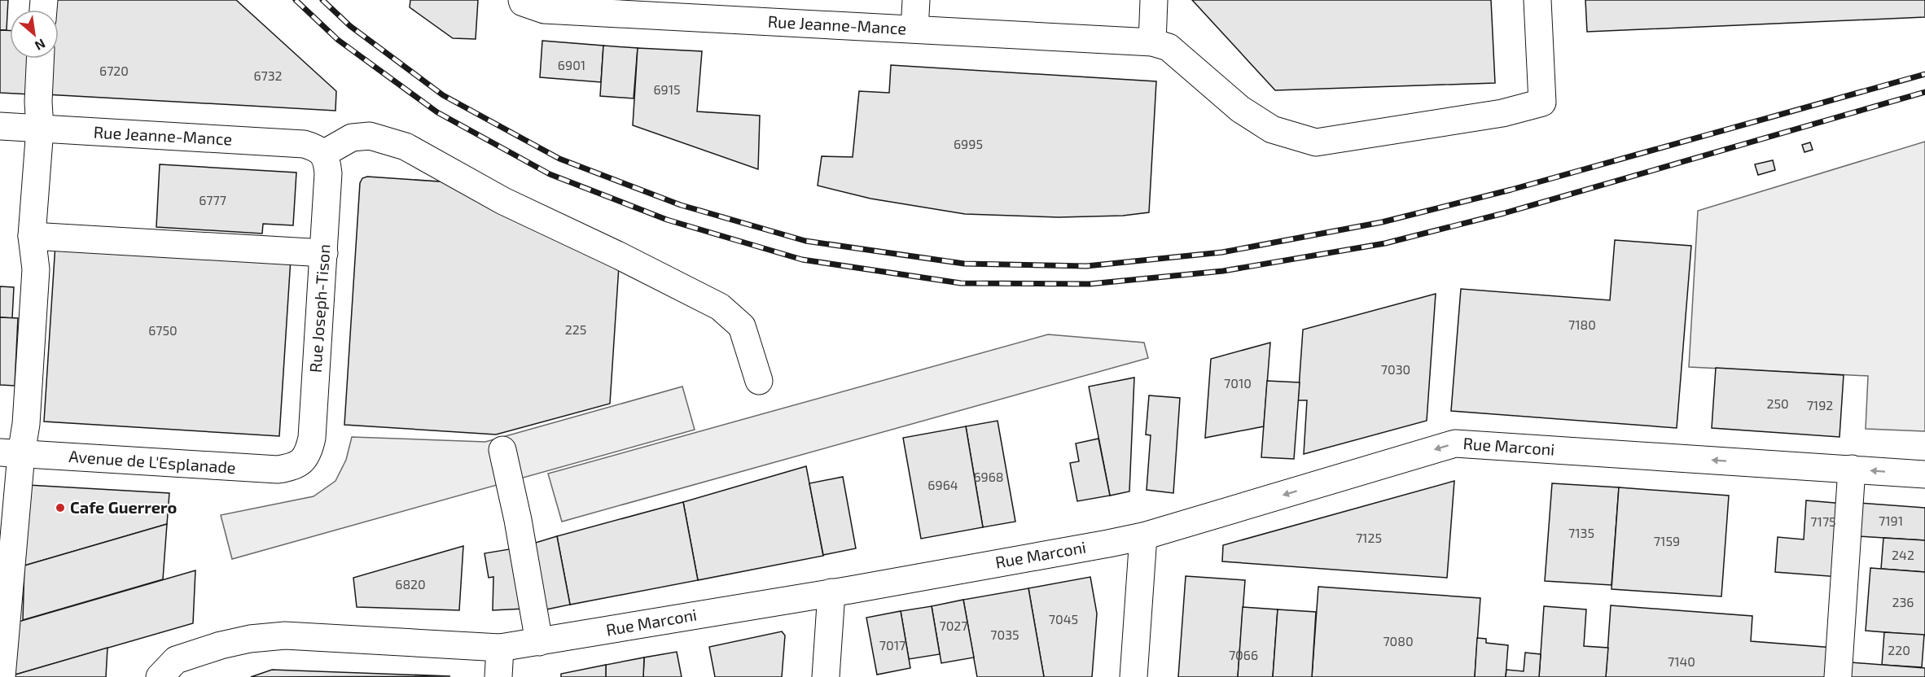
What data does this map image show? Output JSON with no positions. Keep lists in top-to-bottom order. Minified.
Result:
{"streets":{"street":["Rue Jeanne-Mance","Rue Joseph-Tison","Rue Marconi","Avenue de L'Esplanade"]},"crossings":[["Rue Jeanne-Mance","Rue Joseph-Tison"],["Rue Joseph-Tison","Avenue de L'Esplanade"]],"one_way":["Rue Marconi"],"places":["Cafe Guerrero"],"house_numbers":["6901","6720","6732","6915","6995","6777","7180","225","6750","7030","7010","250","7192","6968","6964","7191","7175","7135","7125","7159","242","6820","236","7045","7027","7035","7080","7017","220","7066","7140"],"north":"bottom right"}
